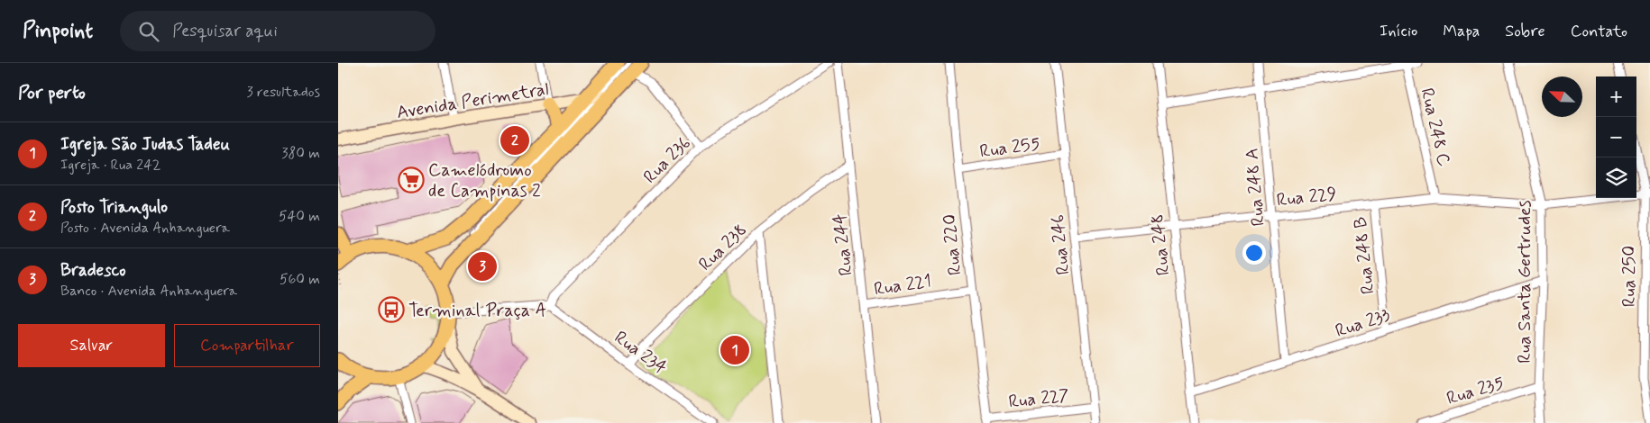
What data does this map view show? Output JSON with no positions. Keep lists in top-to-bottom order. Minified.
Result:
{"streets":{"street":["Avenida Perimetral","Rua 248 C","Rua 255","Rua 236","Rua 248 A","Rua 229","Rua 244","Rua 220","Rua 246","Rua 248","Rua 238","Rua 248 B","Rua 250","Rua Santa Gertrudes","Rua 221","Rua 233","Rua 234","Rua 235","Rua 227"]},"crossings":[["Rua 248 C","Rua 229"],["Rua 255","Rua 220"],["Rua 255","Rua 246"],["Rua 236","Rua 234"],["Rua 248 A","Rua 229"],["Rua 248 A","Rua 233"],["Rua 229","Rua 246"],["Rua 229","Rua 248"],["Rua 229","Rua 248 B"],["Rua 229","Rua 250"],["Rua 229","Rua Santa Gertrudes"],["Rua 244","Rua 238"],["Rua 244","Rua 221"],["Rua 220","Rua 221"],["Rua 220","Rua 227"],["Rua 246","Rua 227"],["Rua 248","Rua 233"],["Rua 238","Rua 234"],["Rua 248 B","Rua 233"],["Rua Santa Gertrudes","Rua 233"],["Rua Santa Gertrudes","Rua 235"]],"places":{"supermarket":["Camelódromo de Campinas 2"],"bus stop":["Terminal Praça A"]},"north":"top left","page":{"header":"Pinpoint","search":"Pesquisar aqui","nav":["Início","Mapa","Sobre","Contato"],"heading":["Por perto","3 resultados"],"map_buttons":["+","−"],"list":[{"mark":"1","name":"Igreja São Judas Tadeu","note":"Igreja · Rua 242","value":"380 m"},{"mark":"2","name":"Posto Triangulo","note":"Posto · Avenida Anhanguera","value":"540 m"},{"mark":"3","name":"Bradesco","note":"Banco · Avenida Anhanguera","value":"560 m"}],"pins":["2","3","1"],"buttons":["Salvar","Compartilhar"]}}
